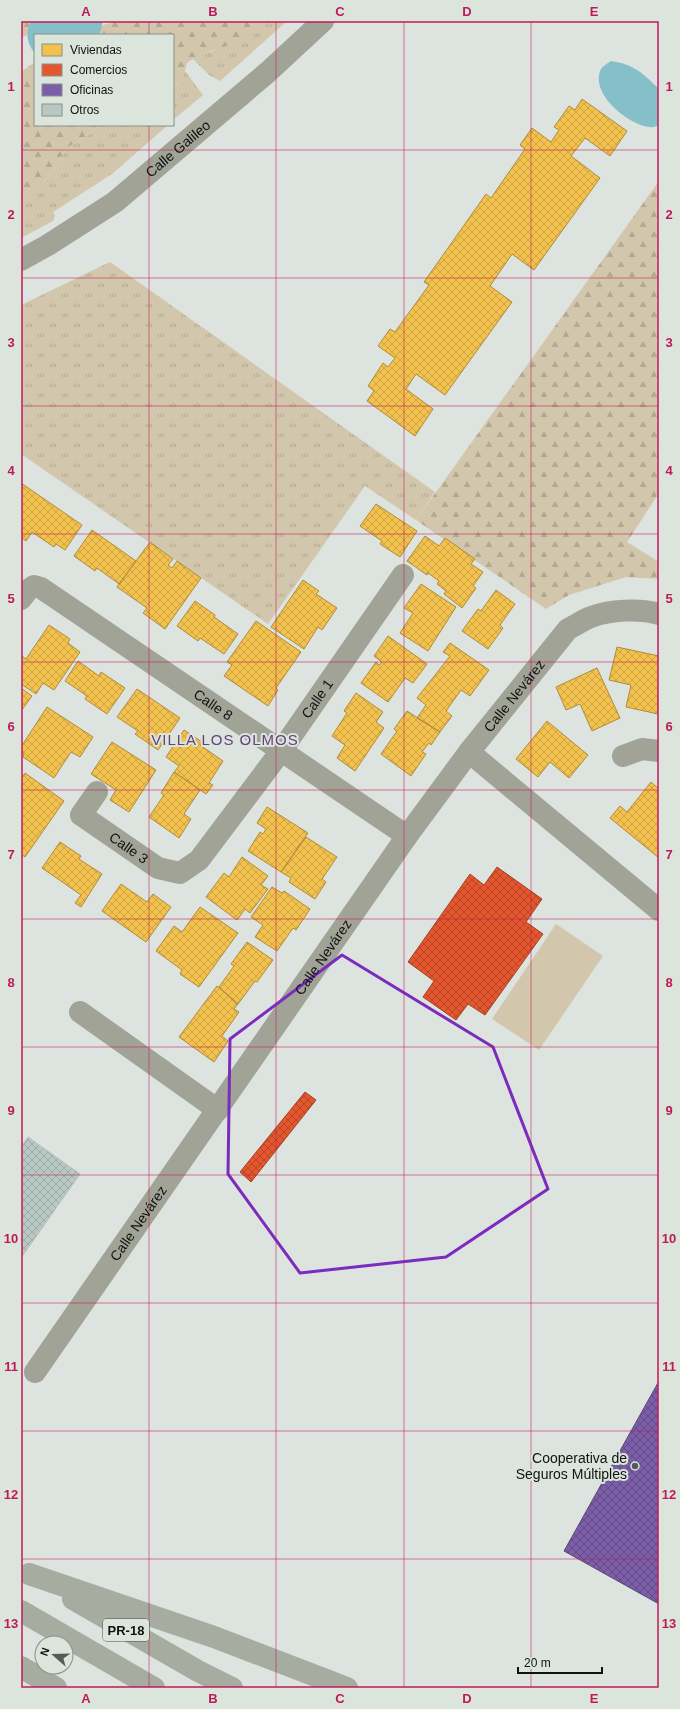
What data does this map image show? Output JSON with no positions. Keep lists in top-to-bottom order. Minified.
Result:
{"streets":{"highway":["PR-18"],"street":["Calle Galileo","Calle Nevárez","Calle 1","Calle 8","Calle 3"]},"crossings":[["Calle Nevárez","Calle 8"],["Calle 1","Calle 8"],["Calle 1","Calle 3"]],"districts":["VILLA LOS OLMOS"],"places":["Cooperativa de Seguros Múltiples"],"legend":["Viviendas","Comercios","Oficinas","Otros"],"scale_bar":"20 m","north":"left","grid":{"columns":["A","B","C","D","E"],"rows":["1","2","3","4","5","6","7","8","9","10","11","12","13"]}}
